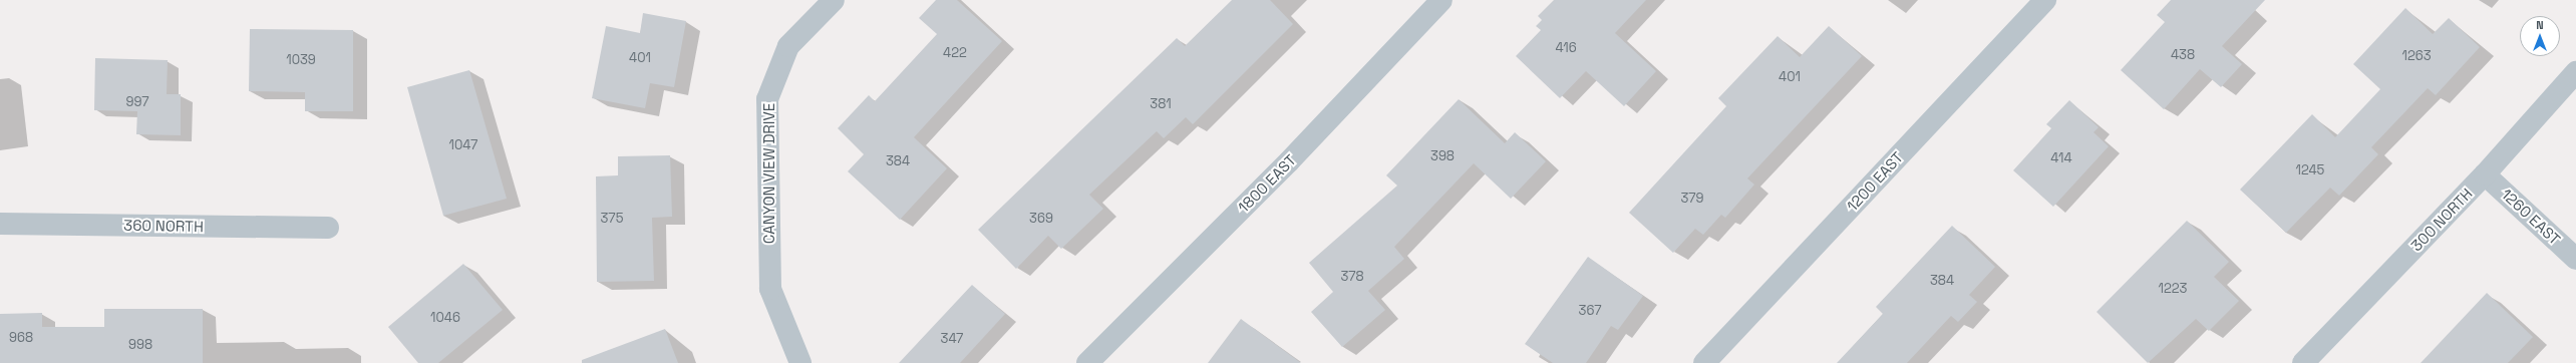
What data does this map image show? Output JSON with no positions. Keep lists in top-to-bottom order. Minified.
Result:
{"streets":{"street":["CANYON VIEW DRIVE","1200 EAST","1800 EAST","1260 EAST","300 NORTH","360 NORTH"]},"crossings":[["1260 EAST","300 NORTH"]],"house_numbers":["416","422","438","1263","401","1039","401","997","381","1047","398","414","384","1245","379","375","369","378","384","1223","367","1046","968","347","998"],"north":"top"}
